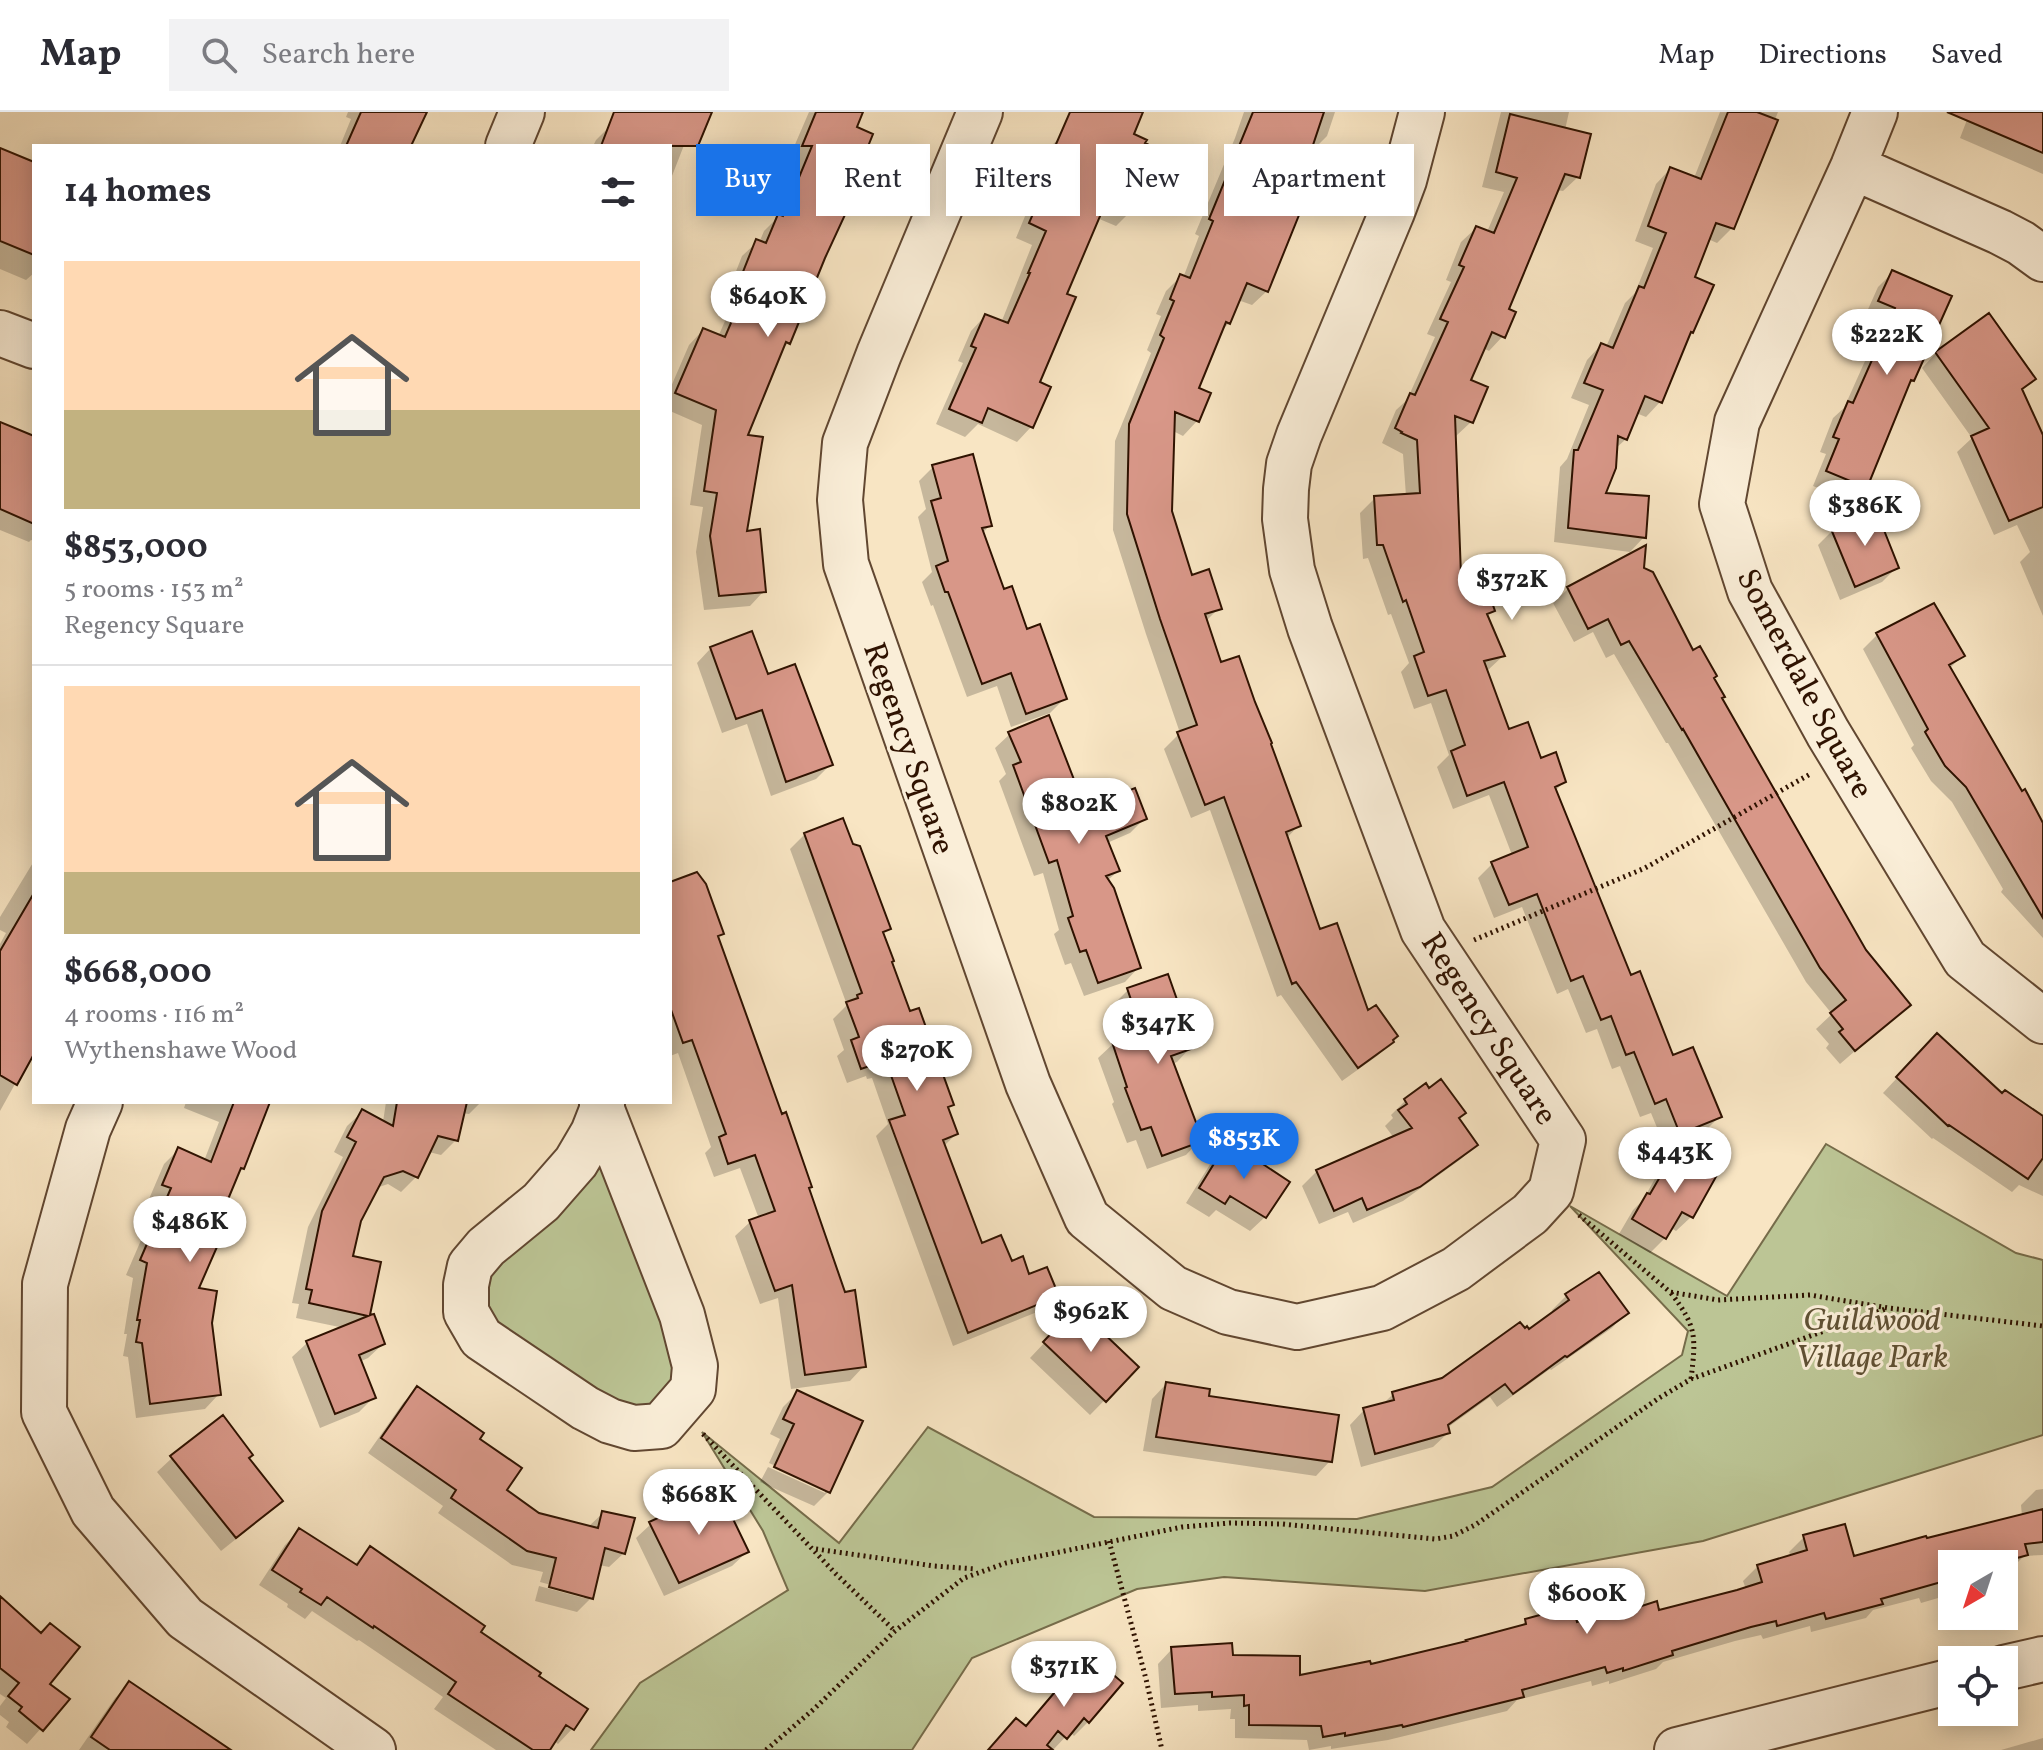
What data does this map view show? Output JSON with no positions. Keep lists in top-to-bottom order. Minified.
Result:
{"streets":{"street":["Somerdale Square","Regency Square"]},"parks":["Guildwood Village Park"],"north":"bottom left","page":{"header":"Map","search":"Search here","nav":["Map","Directions","Saved"],"chip":["Buy","Rent","Filters","New","Apartment"],"heading":"14 homes","list":[{"name":"$853,000","note":"5 rooms · 153 m² · Regency Square"},{"name":"$668,000","note":"4 rooms · 116 m² · Wythenshawe Wood"}],"price":["$640K","$222K","$386K","$372K","$802K","$347K","$270K","$853K","$443K","$486K","$962K","$668K","$600K","$371K"]}}
